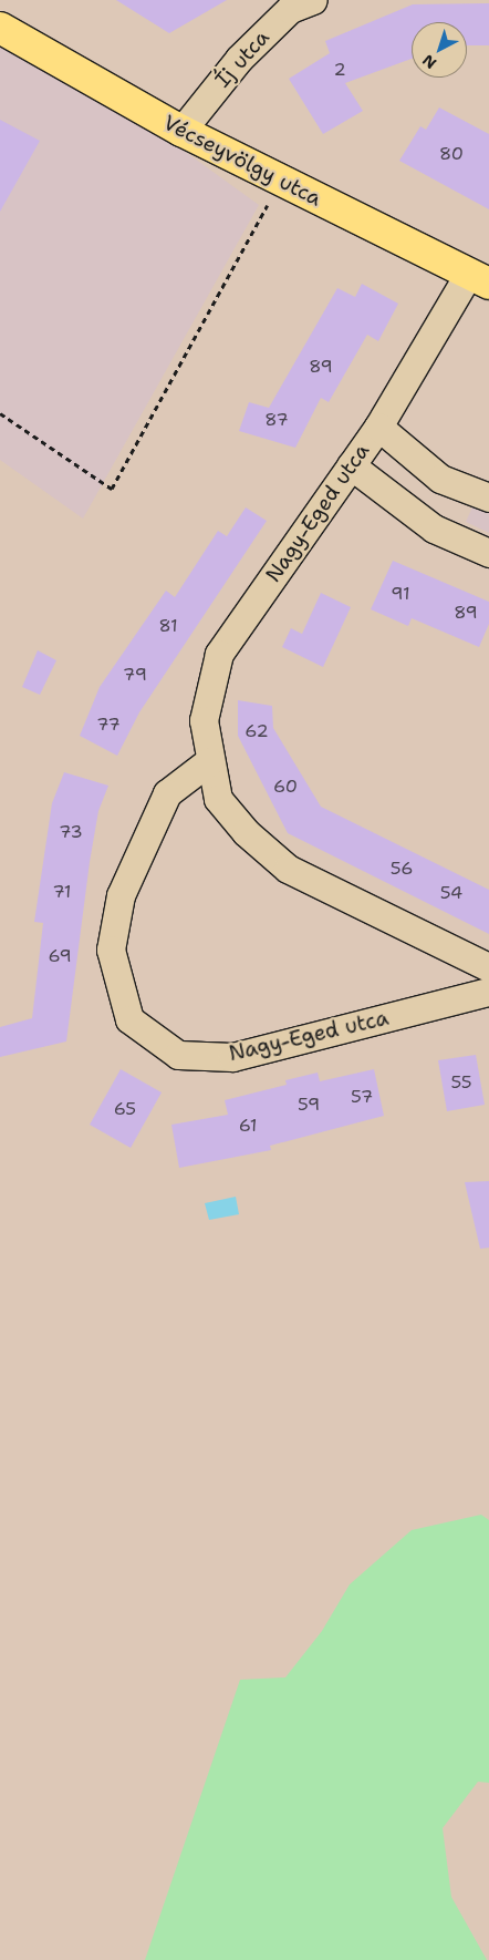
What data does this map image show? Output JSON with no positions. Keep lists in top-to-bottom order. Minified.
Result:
{"streets":{"main road":["Vécseyvölgy utca"],"street":["Íj utca","Nagy-Eged utca"]},"crossings":[["Íj utca","Vécseyvölgy utca"],["Vécseyvölgy utca","Nagy-Eged utca"]],"house_numbers":["2","80","89","87","91","89","81","79","77","62","60","73","56","71","54","69","55","57","59","65","61"],"north":"bottom left"}
